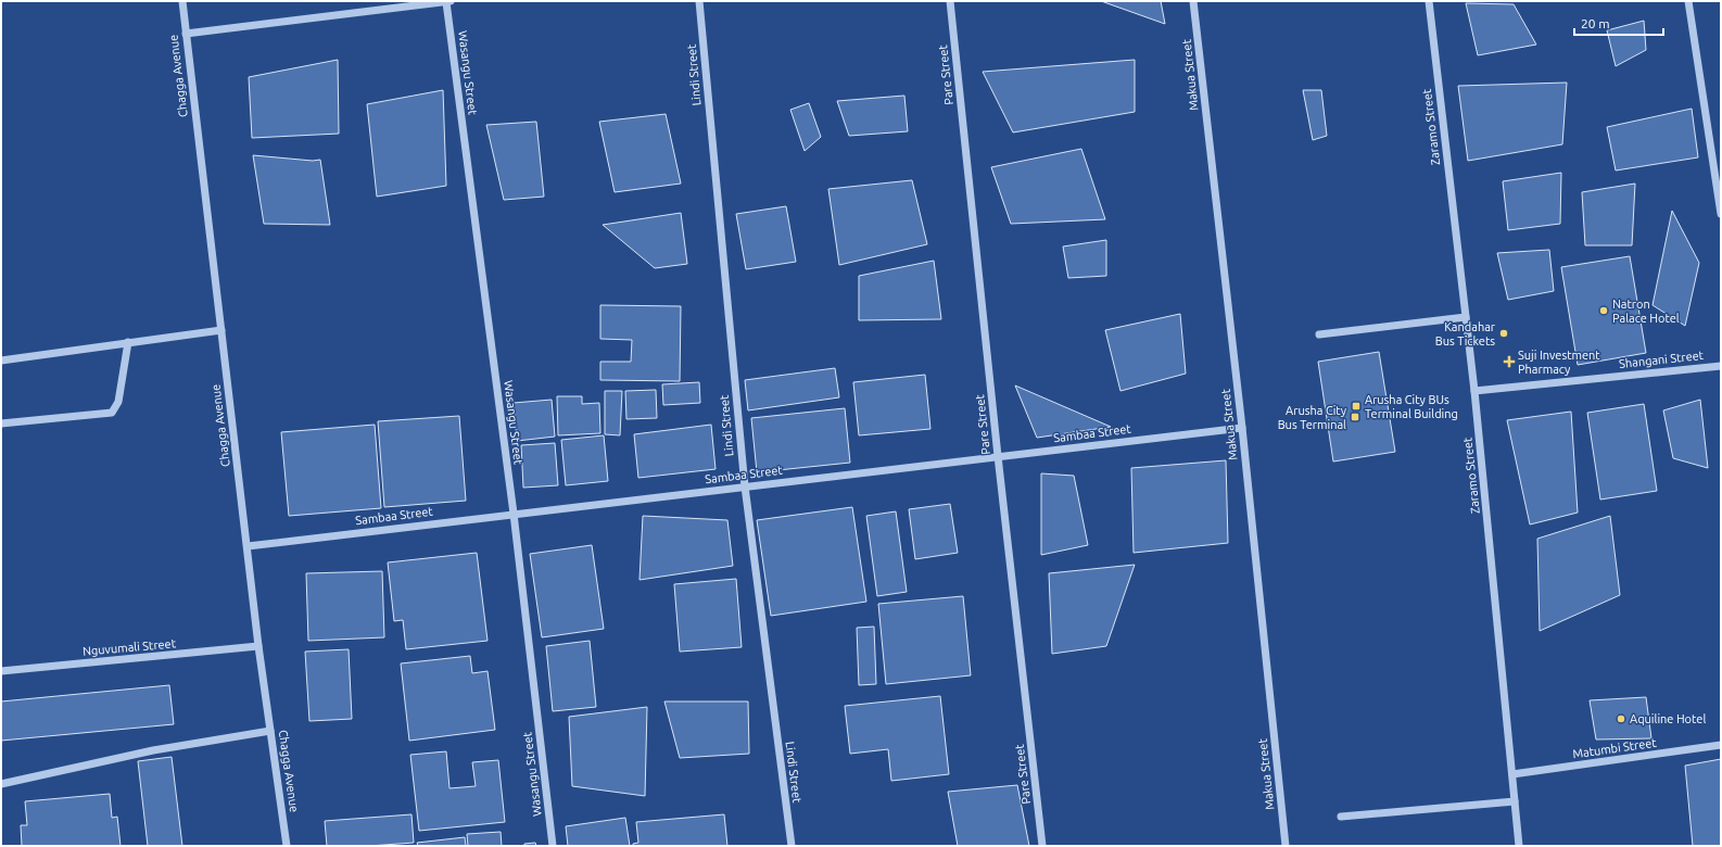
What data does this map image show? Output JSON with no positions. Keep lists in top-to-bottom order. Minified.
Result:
{"streets":{"street":["Wasangu Street","Lindi Street","Pare Street","Makua Street","Chagga Avenue","Zaramo Street","Shangani Street","Sambaa Street","Nguvumali Street","Matumbi Street"]},"crossings":[["Wasangu Street","Sambaa Street"],["Lindi Street","Sambaa Street"],["Pare Street","Sambaa Street"],["Makua Street","Sambaa Street"],["Chagga Avenue","Sambaa Street"],["Chagga Avenue","Nguvumali Street"],["Zaramo Street","Shangani Street"],["Zaramo Street","Matumbi Street"]],"places":{"other":["Natron Palace Hotel","Kandahar Bus Tickets","Aquiline Hotel"],"health":["Suji Investment Pharmacy"],"transit":["Arusha City BUs Terminal Building","Arusha City Bus Terminal"]},"scale_bar":"20 m"}
